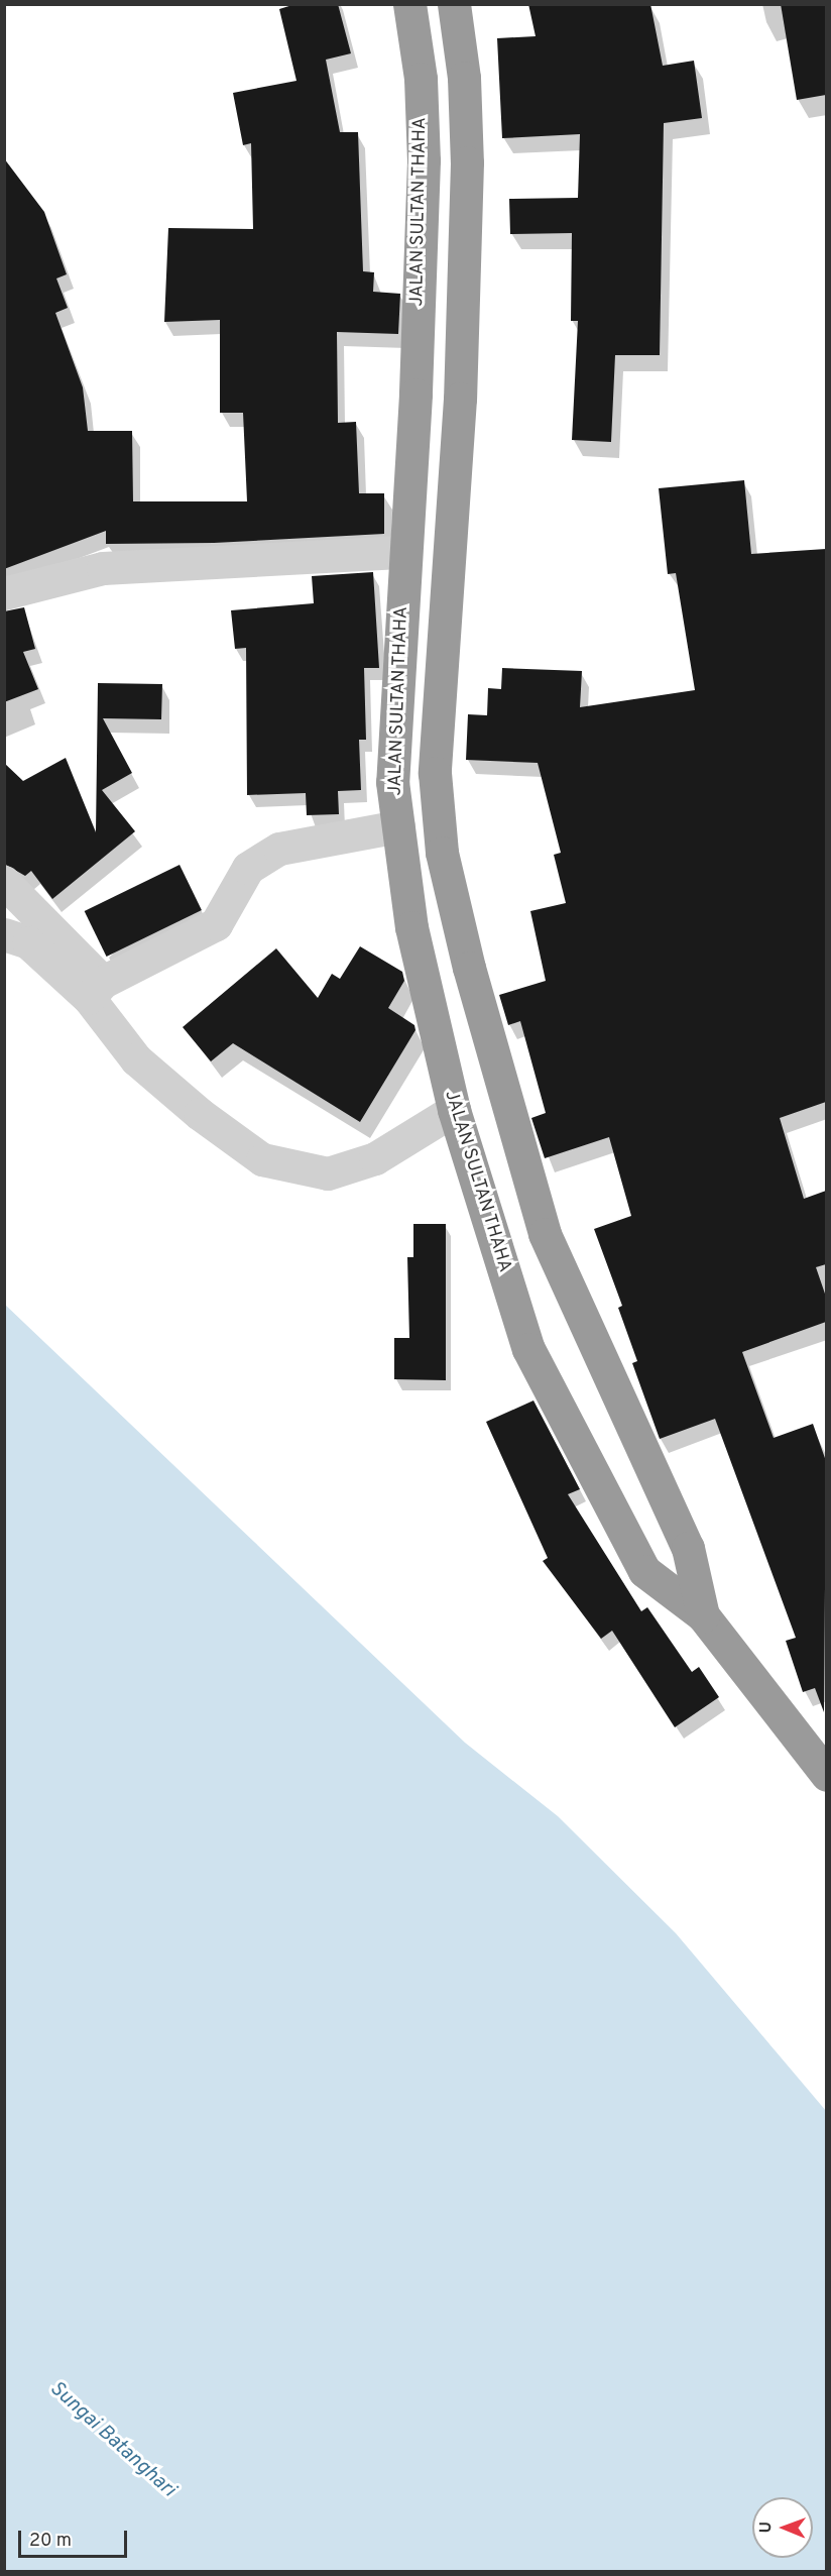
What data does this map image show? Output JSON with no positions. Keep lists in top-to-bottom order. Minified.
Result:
{"streets":{"highway":["JALAN SULTAN THAHA"]},"water":["Sungai Batanghari"],"scale_bar":"20 m","north":"left"}
